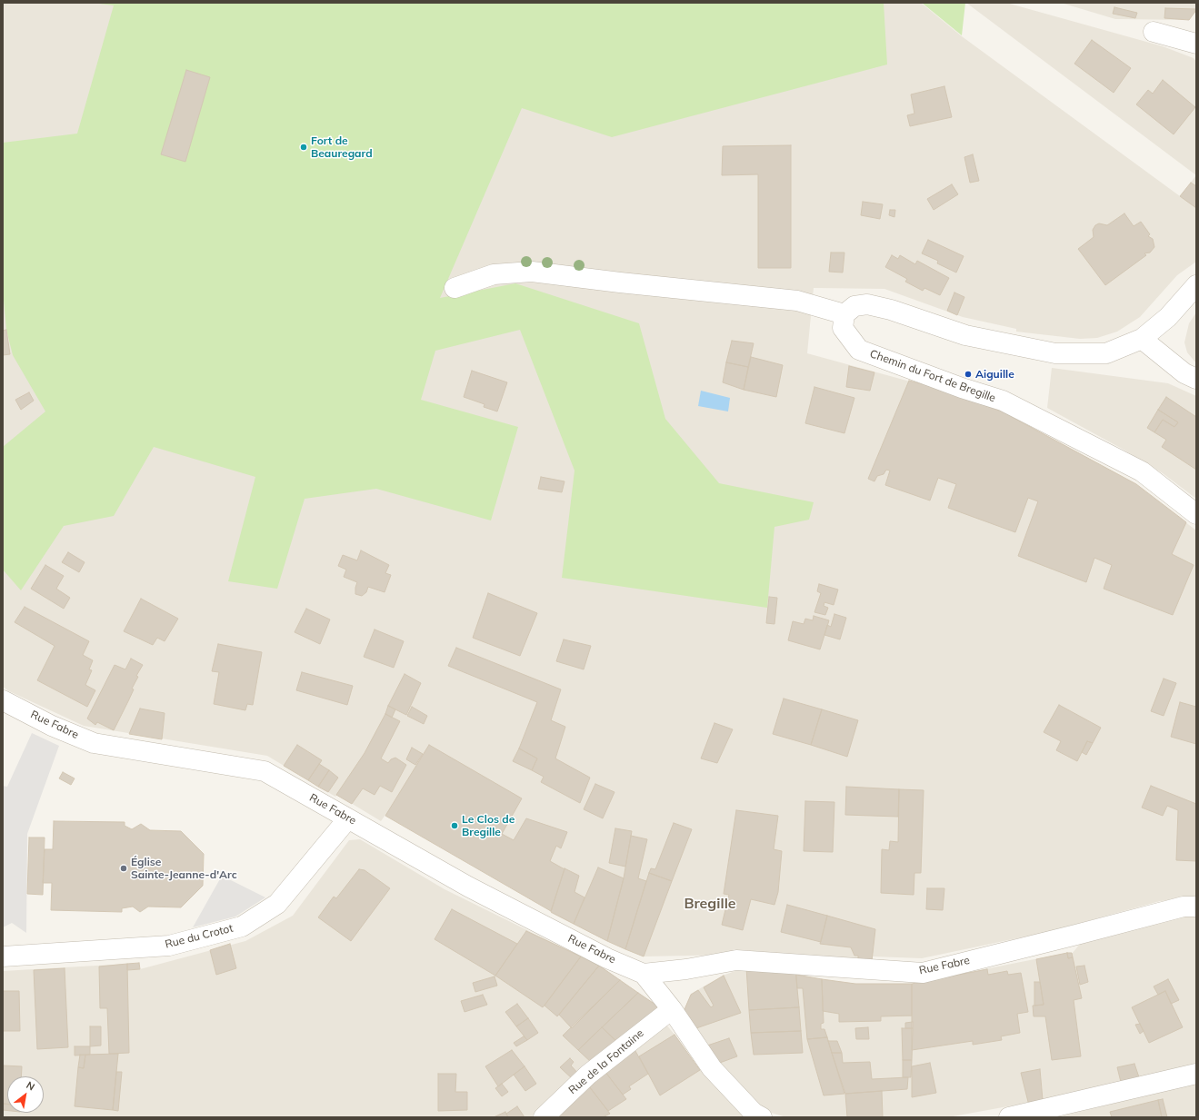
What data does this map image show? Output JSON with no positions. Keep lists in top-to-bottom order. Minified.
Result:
{"streets":{"street":["Chemin du Fort de Bregille","Rue Fabre","Rue du Crotot","Rue de la Fontaine"]},"crossings":[["Rue Fabre","Rue du Crotot"],["Rue Fabre","Rue de la Fontaine"]],"districts":["Bregille"],"places":["Fort de Beauregard","Aiguille","Le Clos de Bregille","Église Sainte-Jeanne-d'Arc"],"north":"top right"}
